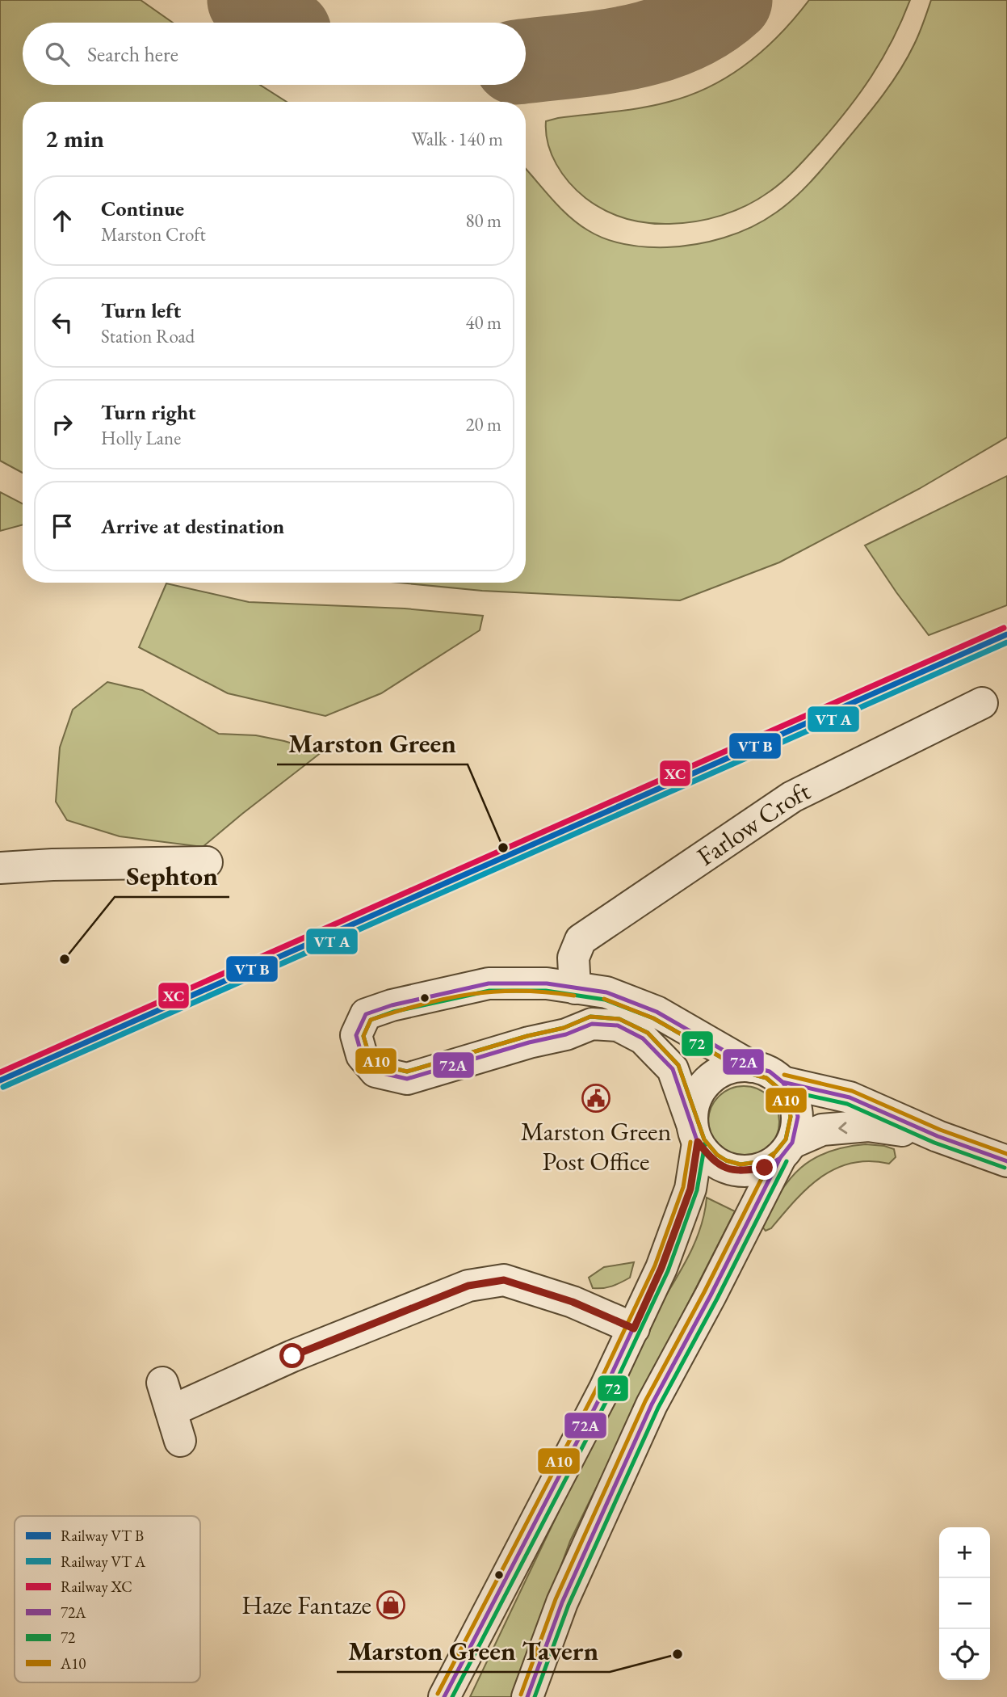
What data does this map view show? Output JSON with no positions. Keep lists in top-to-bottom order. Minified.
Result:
{"streets":{"street":["Farlow Croft"]},"places":{"other":["Marston Green","Sephton","Marston Green Tavern"],"public building":["Marston Green Post Office"],"shop":["Haze Fantaze"]},"lines":["rail line XC","transit line 72A","transit line 72","transit line A10"],"legend":["Railway VT B","Railway VT A","Railway XC","72A","72","A10"],"page":{"search":"Search here","heading":["2 min","Walk · 140 m"],"list":[["Continue","Marston Croft","80 m"],["Turn left","Station Road","40 m"],["Turn right","Holly Lane","20 m"],"Arrive at destination"],"map_buttons":["+","−"]}}
